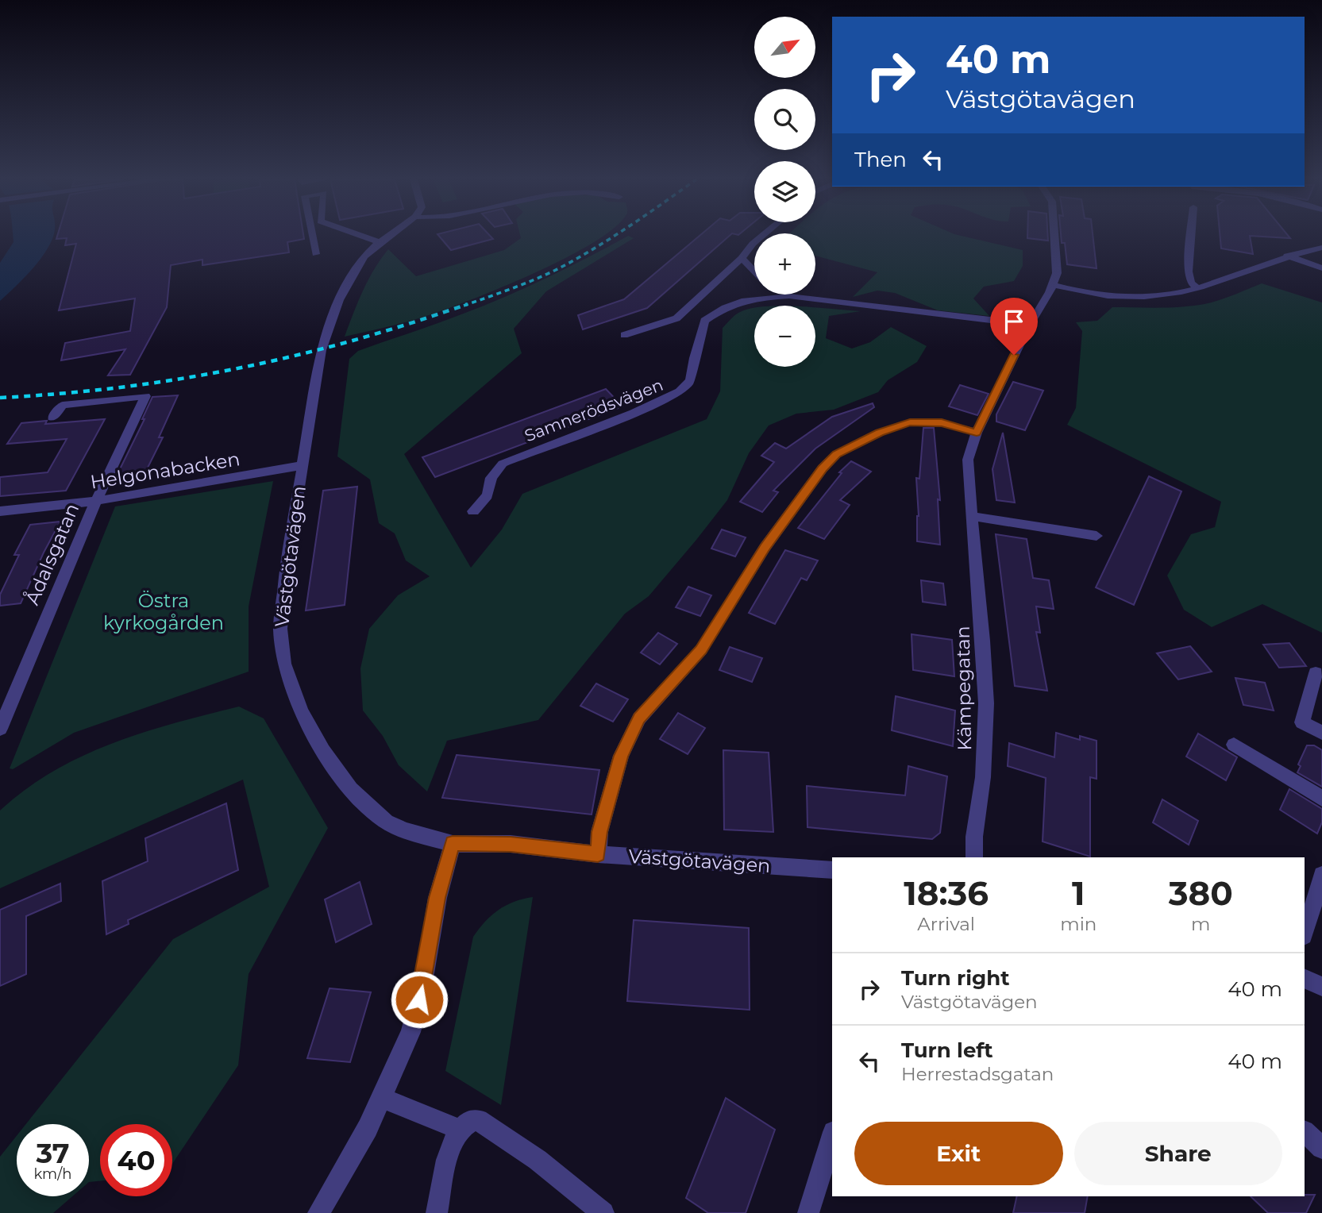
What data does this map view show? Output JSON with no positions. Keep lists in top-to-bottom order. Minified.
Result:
{"streets":{"street":["Samnerödsvägen","Helgonabacken","Ådalsgatan","Västgötavägen","Kämpegatan"]},"crossings":[["Samnerödsvägen","Kämpegatan"],["Helgonabacken","Ådalsgatan"],["Helgonabacken","Västgötavägen"]],"parks":["Östra kyrkogården"],"north":"top right","page":{"map_buttons":["+","−"],"turn":["40 m","Västgötavägen"],"then":"Then","eta":["18:36","Arrival","1","min","380","m"],"list":[{"name":"Turn right","note":"Västgötavägen","value":"40 m"},{"name":"Turn left","note":"Herrestadsgatan","value":"40 m"}],"buttons":["Exit","Share"],"speed":"37 km/h","limit":"40"}}
